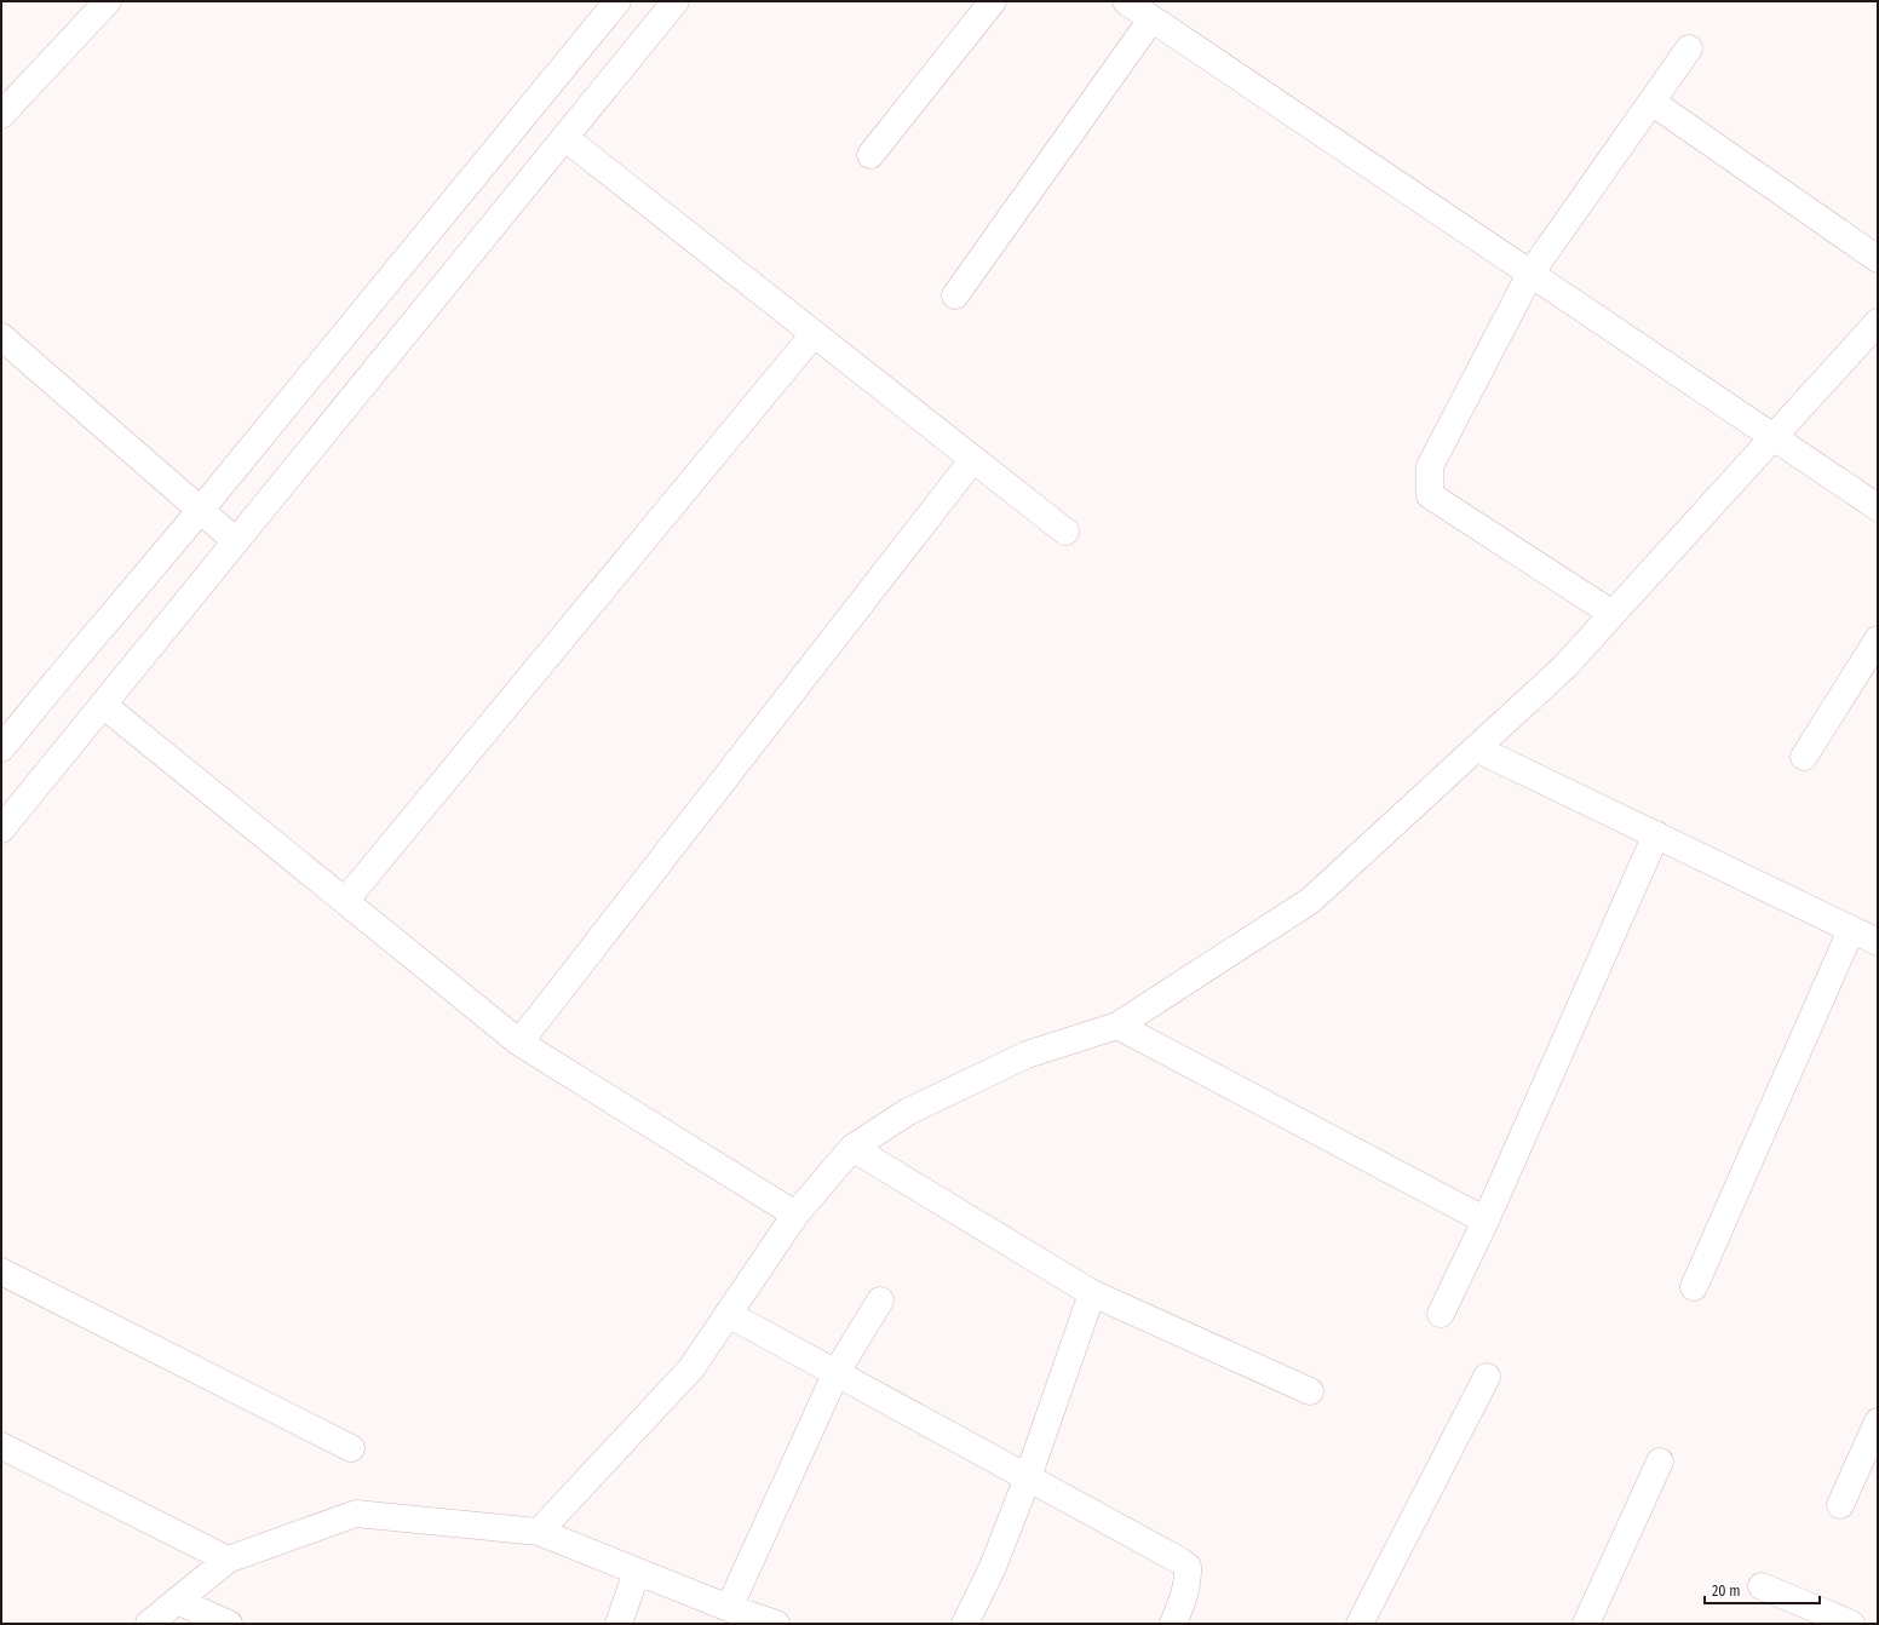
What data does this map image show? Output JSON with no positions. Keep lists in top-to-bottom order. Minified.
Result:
{"scale_bar":"20 m"}
